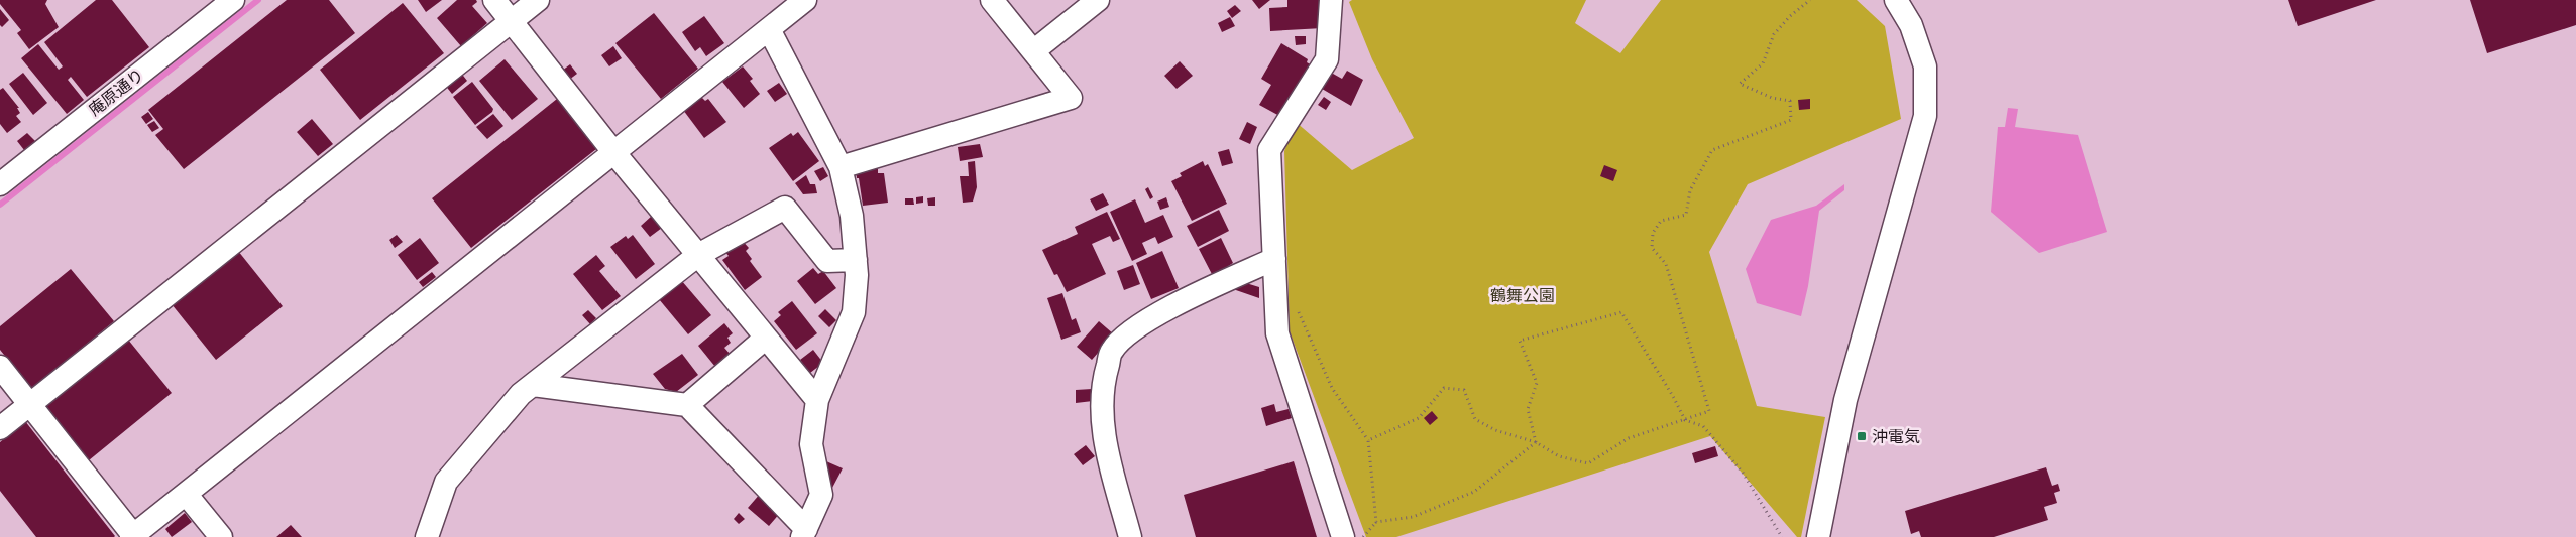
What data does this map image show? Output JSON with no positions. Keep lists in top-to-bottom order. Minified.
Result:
{"streets":{"street":["庵原通り"]},"parks":["鶴舞公園"],"places":{"transit":["沖電気"]}}
